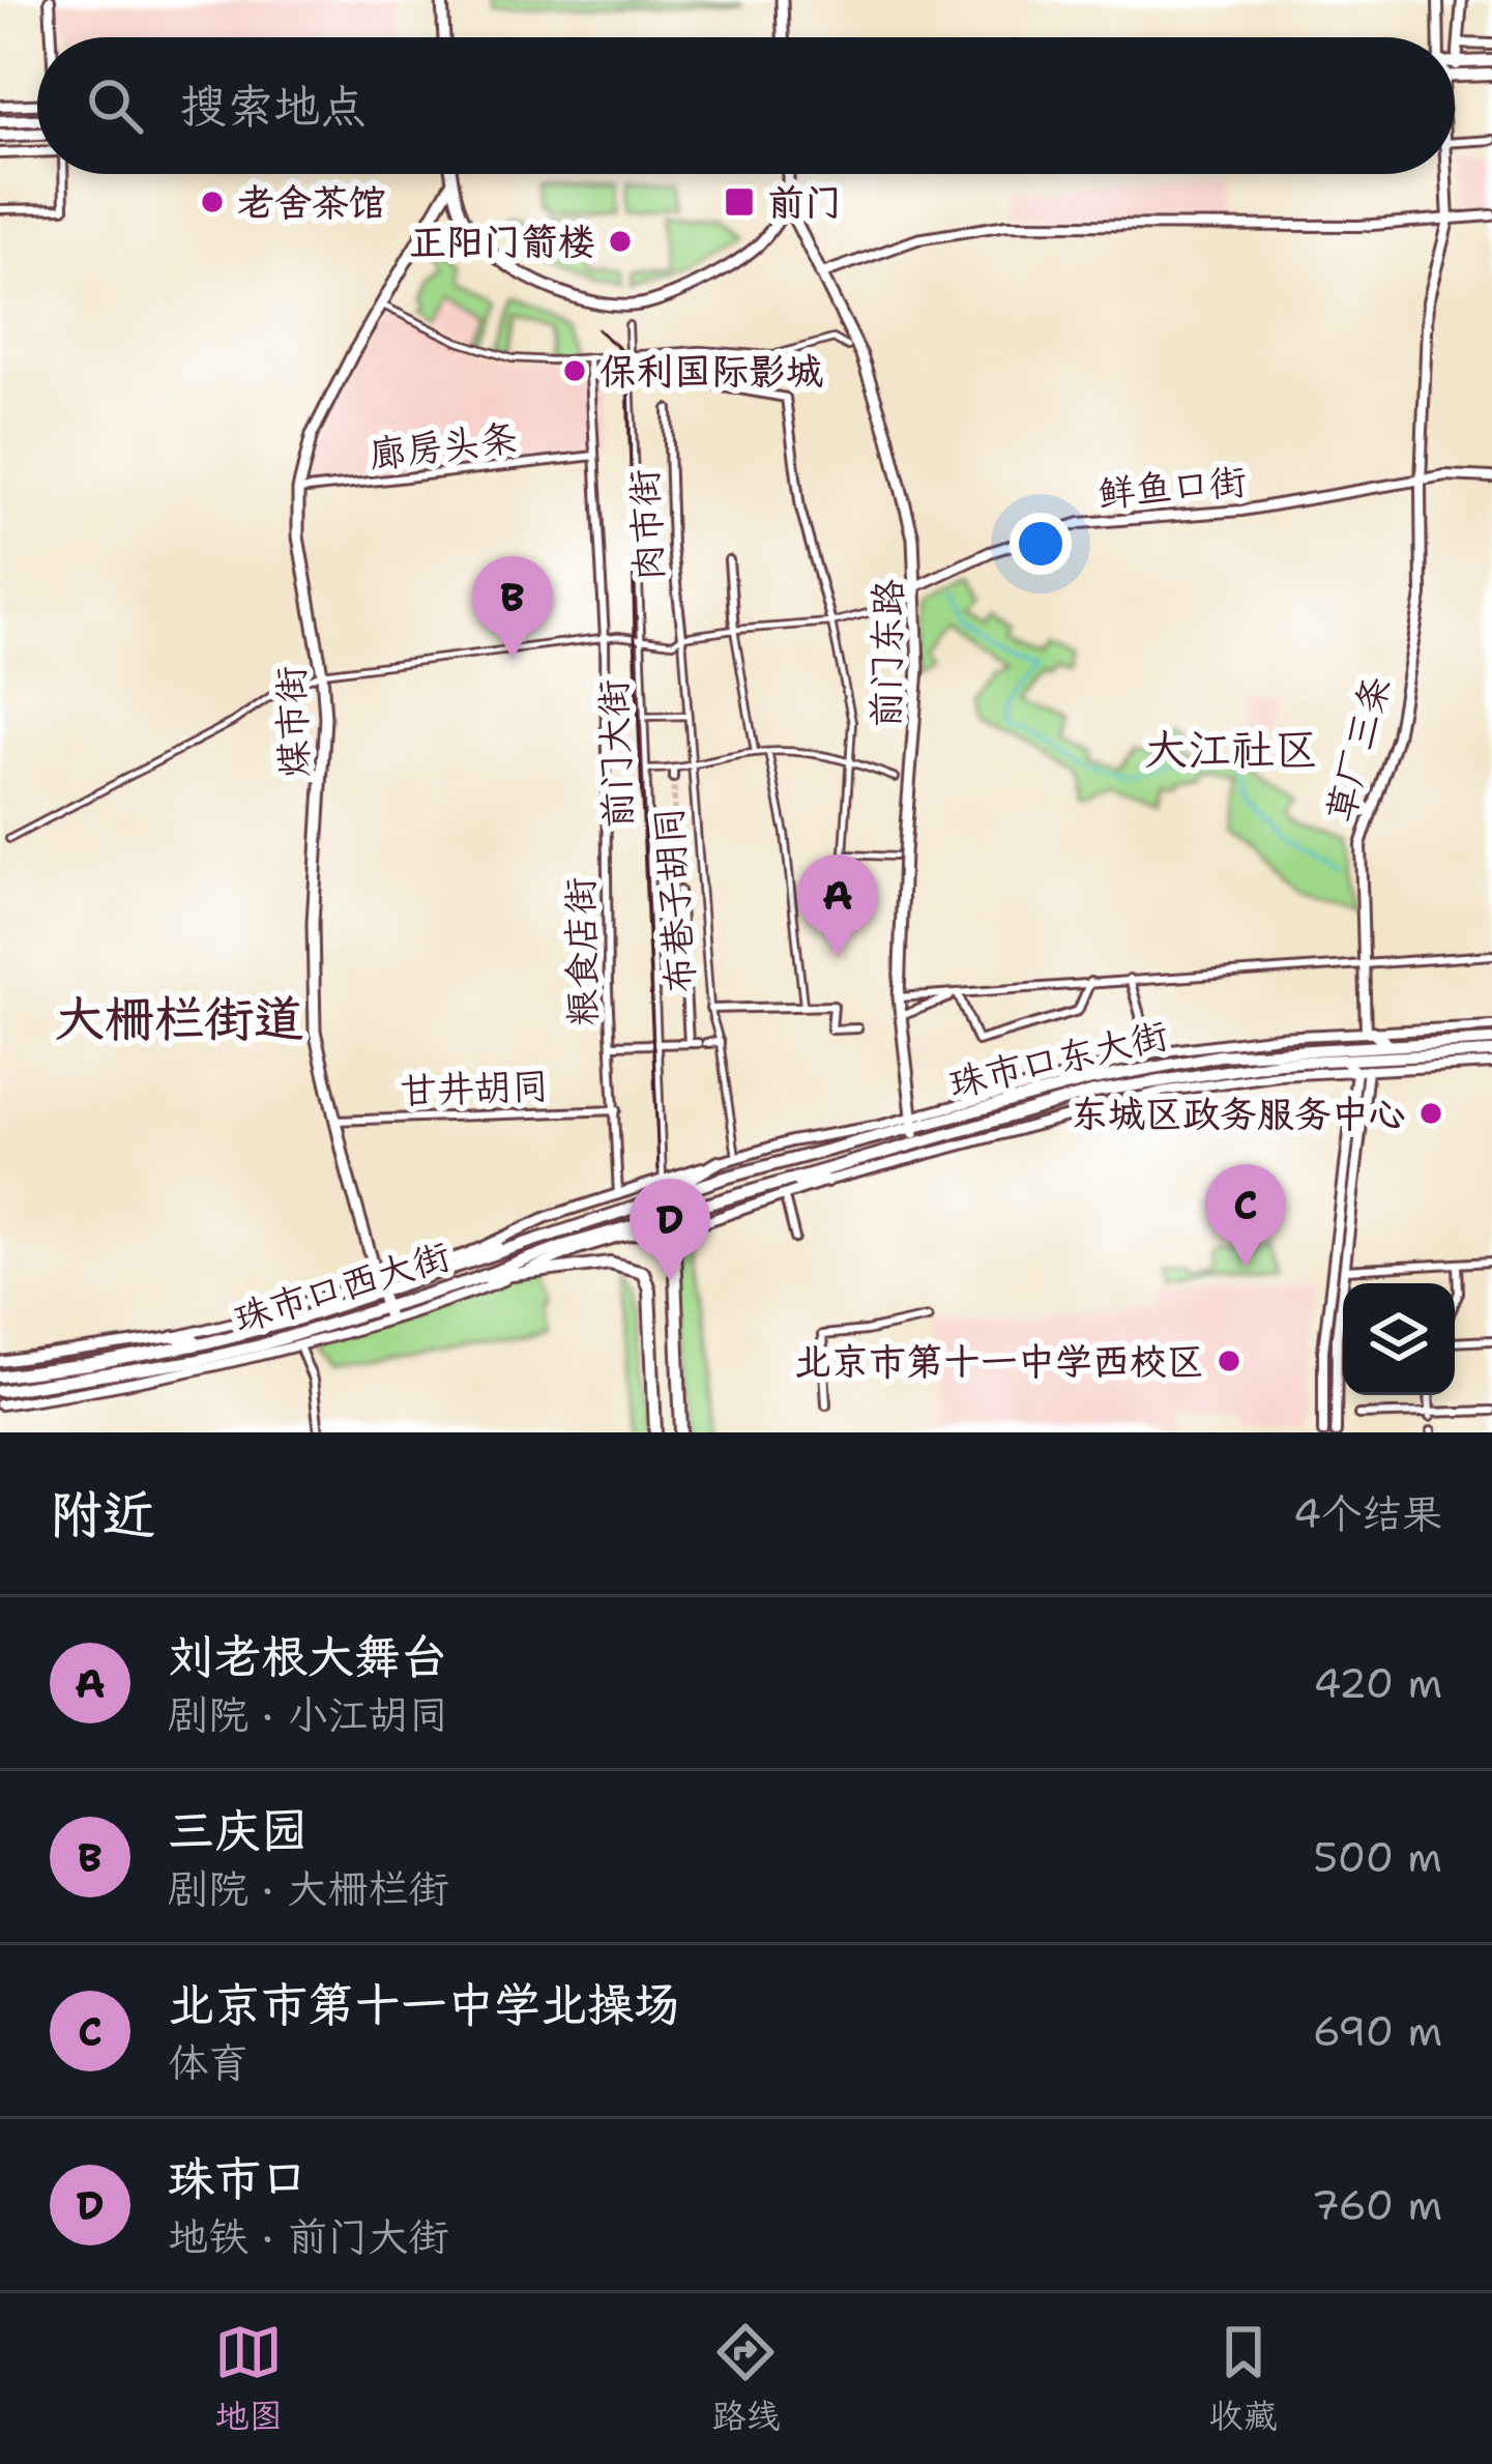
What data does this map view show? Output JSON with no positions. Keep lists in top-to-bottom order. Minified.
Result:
{"streets":{"main road":["前门东路","煤市街","珠市口东大街","珠市口西大街"],"street":["廊房头条","鲜鱼口街","肉市街","草厂三条","前门大街","布巷子胡同","粮食店街","甘井胡同"]},"crossings":[["廊房头条","煤市街"],["廊房头条","粮食店街"],["鲜鱼口街","前门东路"],["鲜鱼口街","草厂三条"],["肉市街","布巷子胡同"],["前门东路","珠市口东大街"],["煤市街","甘井胡同"],["煤市街","珠市口西大街"],["草厂三条","珠市口东大街"],["前门大街","珠市口东大街"],["前门大街","珠市口西大街"],["布巷子胡同","珠市口东大街"],["粮食店街","甘井胡同"],["粮食店街","珠市口西大街"],["珠市口东大街","珠市口西大街"]],"districts":["大江社区","大栅栏街道"],"places":{"other":["老舍茶馆","正阳门箭楼","保利国际影城","东城区政务服务中心","北京市第十一中学西校区"],"transit":["前门"]},"page":{"search":"搜索地点","pins":["B","A","C","D"],"heading":["附近","4个结果"],"list":[{"mark":"A","name":"刘老根大舞台","note":"剧院 · 小江胡同","value":"420 m"},{"mark":"B","name":"三庆园","note":"剧院 · 大栅栏街","value":"500 m"},{"mark":"C","name":"北京市第十一中学北操场","note":"体育","value":"690 m"},{"mark":"D","name":"珠市口","note":"地铁 · 前门大街","value":"760 m"}],"nav":["地图","路线","收藏"]}}
